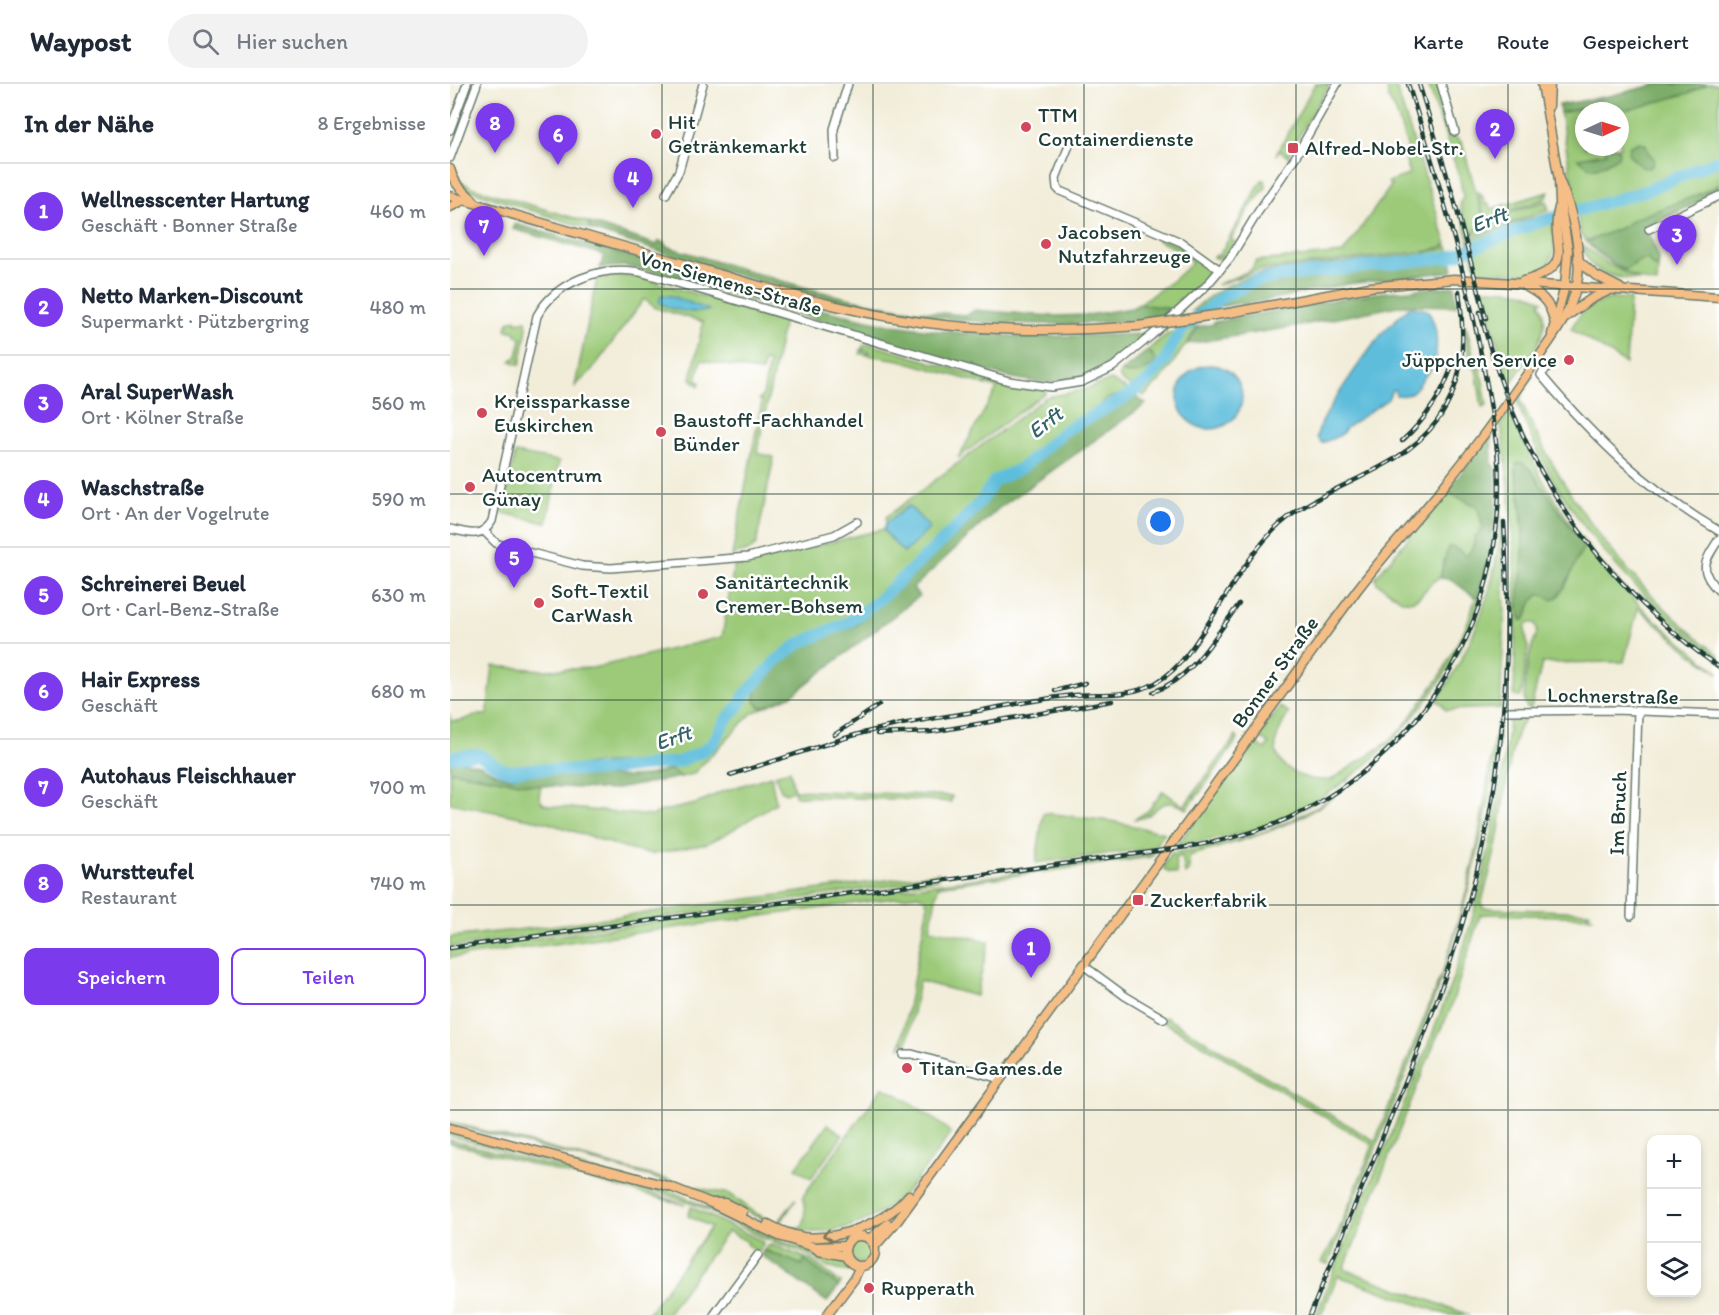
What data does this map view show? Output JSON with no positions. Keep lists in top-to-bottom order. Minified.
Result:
{"streets":{"main road":["Bonner Straße"],"street":["Von-Siemens-Straße","Lochnerstraße","Im Bruch"]},"crossings":[["Lochnerstraße","Im Bruch"]],"water":["Erft"],"places":{"other":["TTM Containerdienste","Hit Getränkemarkt","Jacobsen Nutzfahrzeuge","Jüppchen Service","Kreissparkasse Euskirchen","Baustoff-Fachhandel Bünder","Autocentrum Günay","Sanitärtechnik Cremer-Bohsem","Soft-Textil CarWash","Titan-Games.de","Rupperath"],"transit":["Alfred-Nobel-Str.","Zuckerfabrik"]},"north":"right","page":{"header":"Waypost","search":"Hier suchen","nav":["Karte","Route","Gespeichert"],"heading":["In der Nähe","8 Ergebnisse"],"pins":["8","2","6","4","7","3","5","1"],"list":[{"mark":"1","name":"Wellnesscenter Hartung","note":"Geschäft · Bonner Straße","value":"460 m"},{"mark":"2","name":"Netto Marken-Discount","note":"Supermarkt · Pützbergring","value":"480 m"},{"mark":"3","name":"Aral SuperWash","note":"Ort · Kölner Straße","value":"560 m"},{"mark":"4","name":"Waschstraße","note":"Ort · An der Vogelrute","value":"590 m"},{"mark":"5","name":"Schreinerei Beuel","note":"Ort · Carl-Benz-Straße","value":"630 m"},{"mark":"6","name":"Hair Express","note":"Geschäft","value":"680 m"},{"mark":"7","name":"Autohaus Fleischhauer","note":"Geschäft","value":"700 m"},{"mark":"8","name":"Wurstteufel","note":"Restaurant","value":"740 m"}],"buttons":["Speichern","Teilen"],"map_buttons":["+","−"]}}
